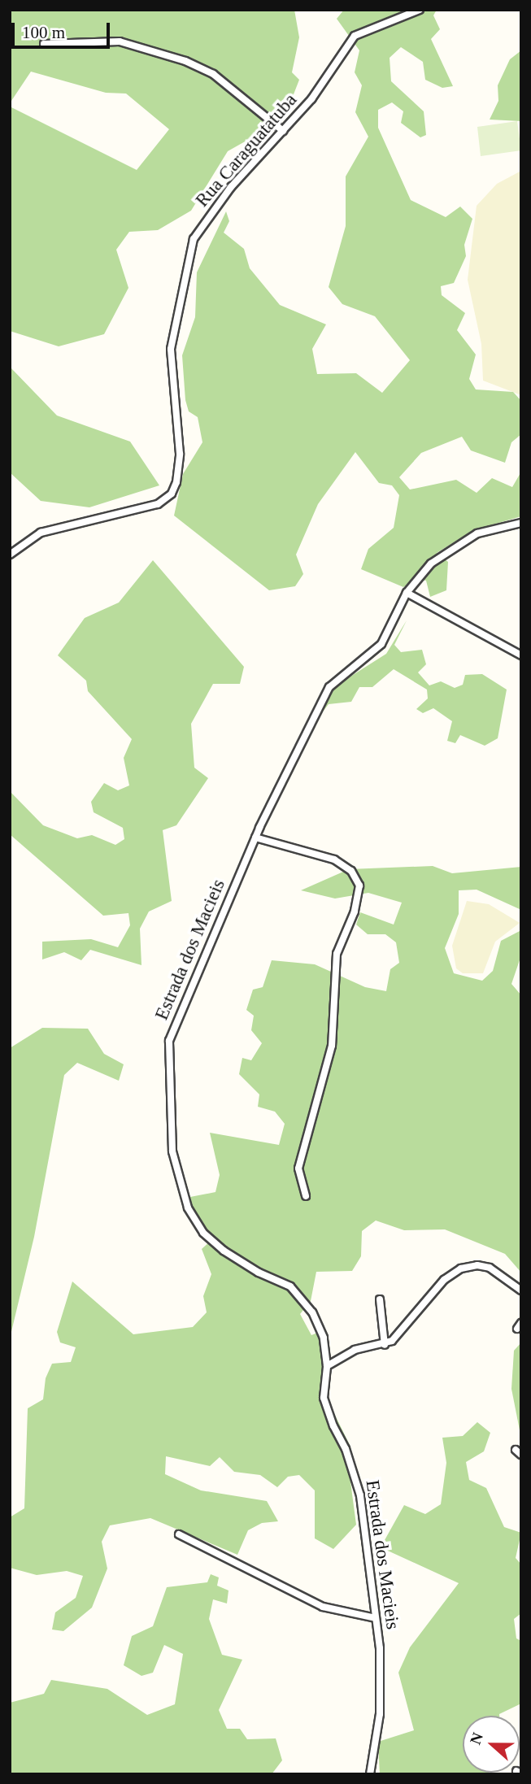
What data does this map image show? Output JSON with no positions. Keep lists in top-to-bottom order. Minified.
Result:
{"streets":{"street":["Rua Caraguatatuba","Estrada dos Macieis"]},"scale_bar":"100 m","north":"left"}
